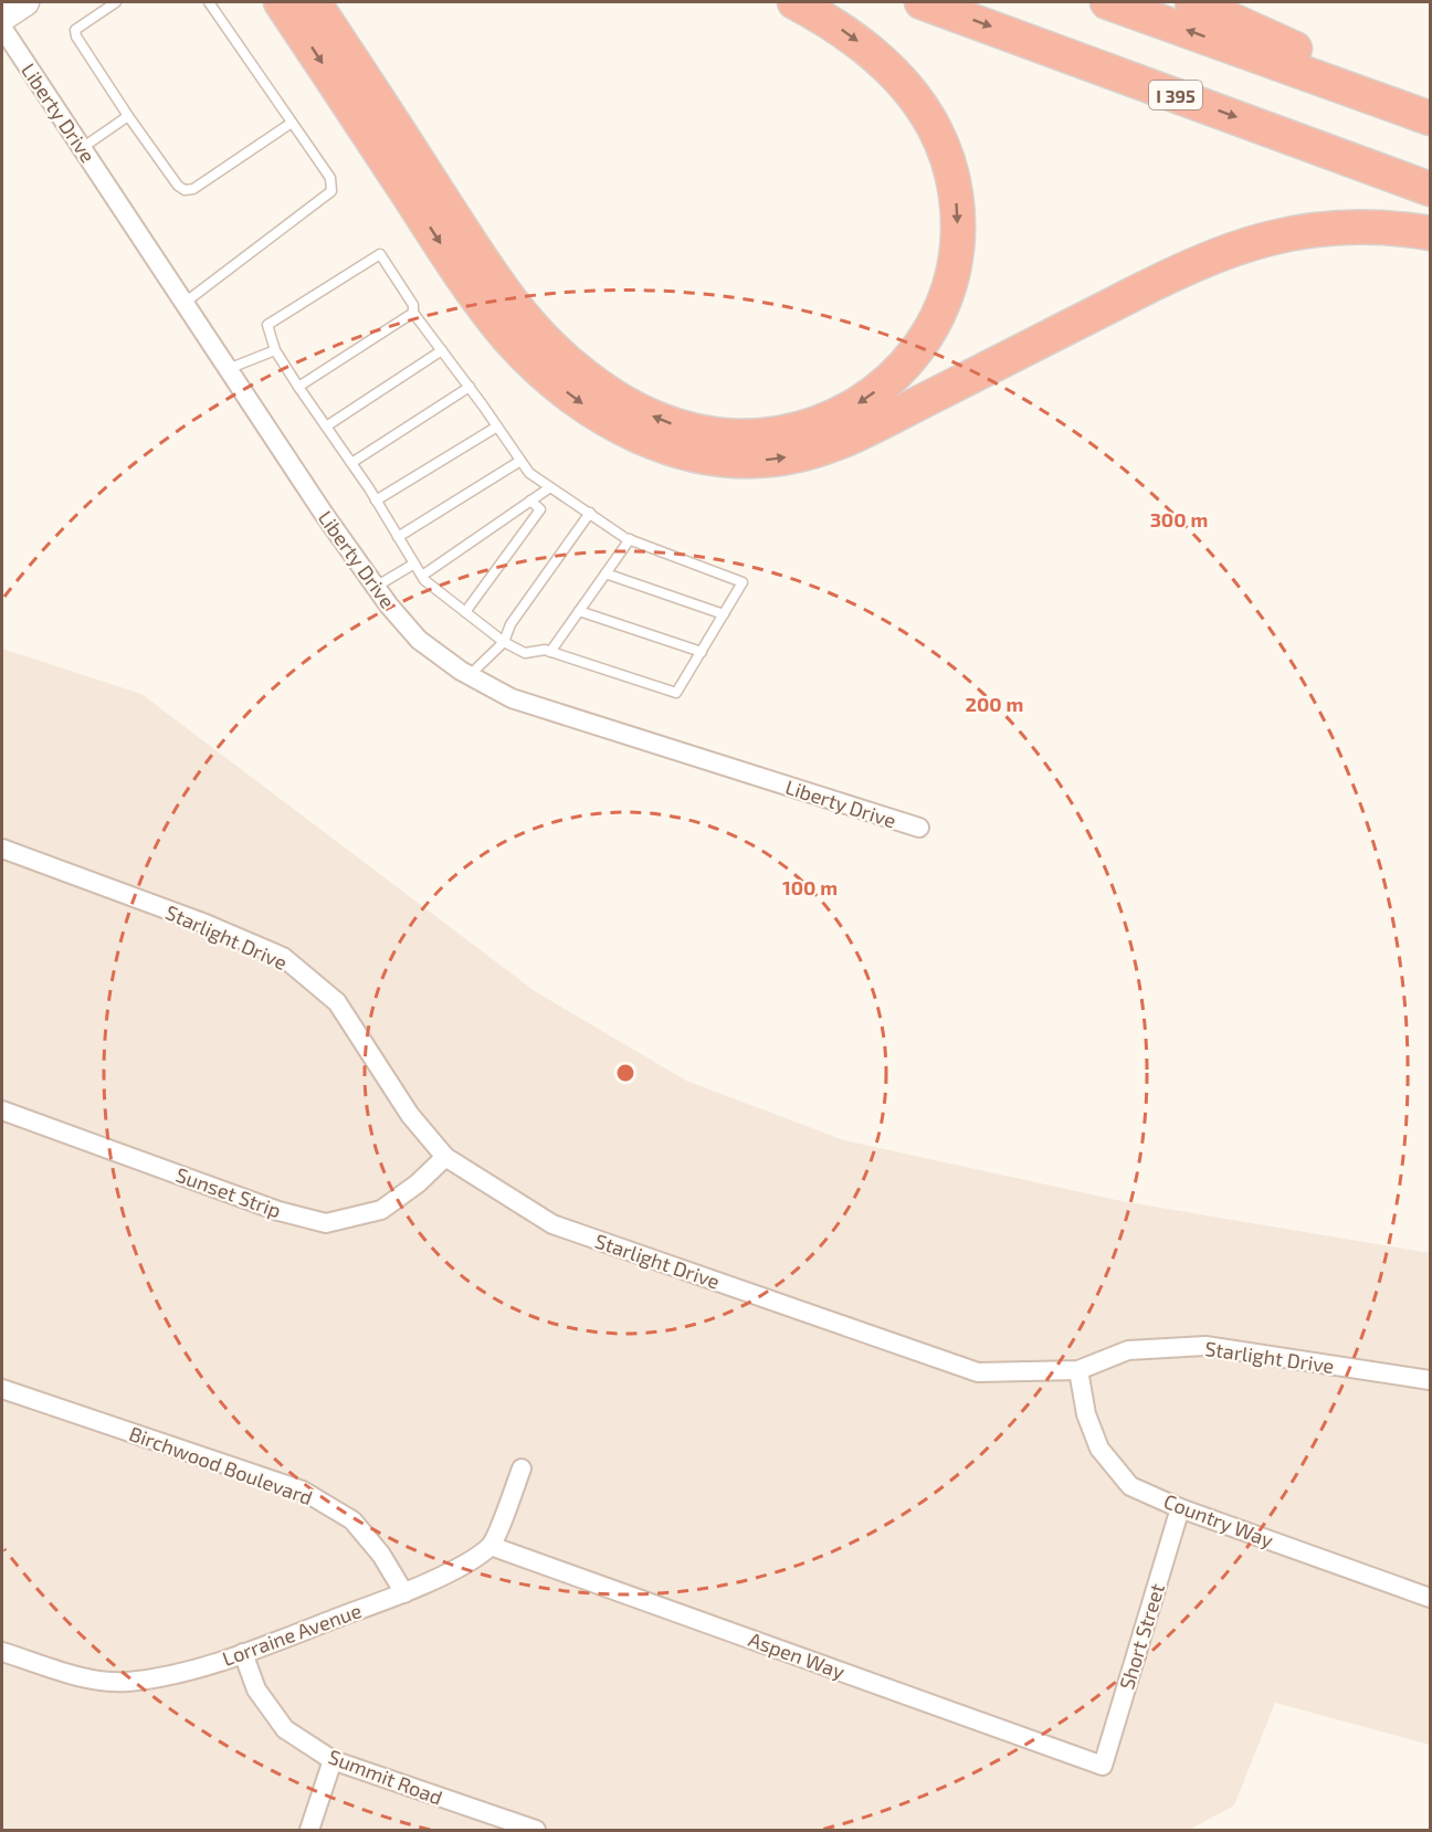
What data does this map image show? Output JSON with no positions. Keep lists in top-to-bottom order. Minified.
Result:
{"streets":{"highway":["I 395"],"street":["Liberty Drive","Starlight Drive","Sunset Strip","Birchwood Boulevard","Country Way","Lorraine Avenue","Short Street","Aspen Way","Summit Road"]},"crossings":[["Starlight Drive","Sunset Strip"],["Starlight Drive","Country Way"],["Birchwood Boulevard","Lorraine Avenue"],["Country Way","Short Street"],["Lorraine Avenue","Aspen Way"],["Lorraine Avenue","Summit Road"],["Short Street","Aspen Way"]],"rings":["300 m","200 m","100 m"]}
